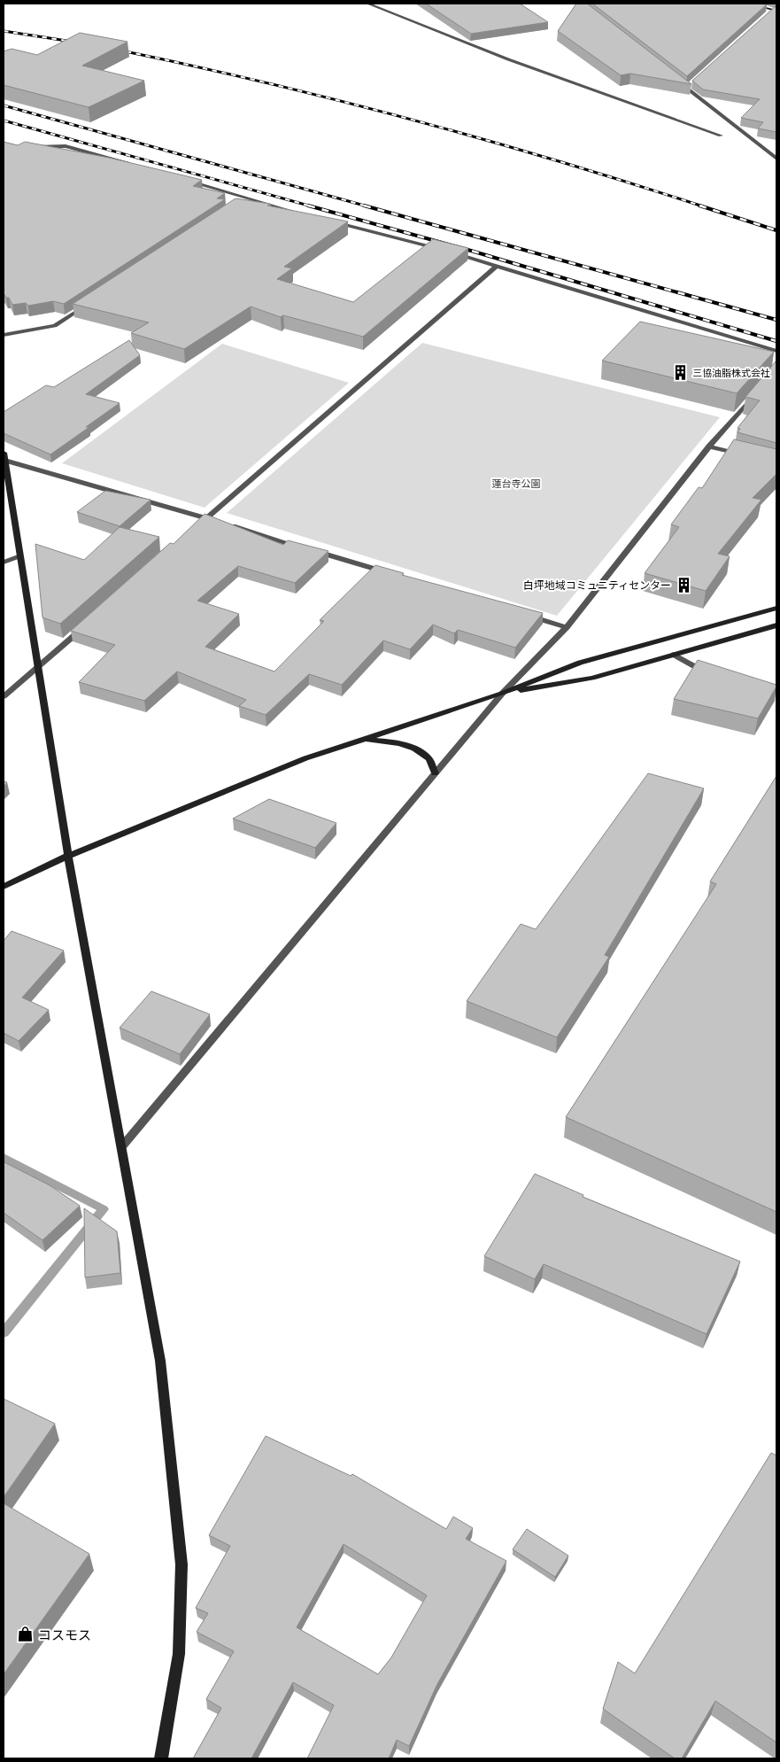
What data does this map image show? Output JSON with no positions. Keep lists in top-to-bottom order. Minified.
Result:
{"parks":["蓮台寺公園"],"places":{"building":["三協油脂株式会社","白坪地域コミュニティセンター"],"shop":["コスモス"]}}
